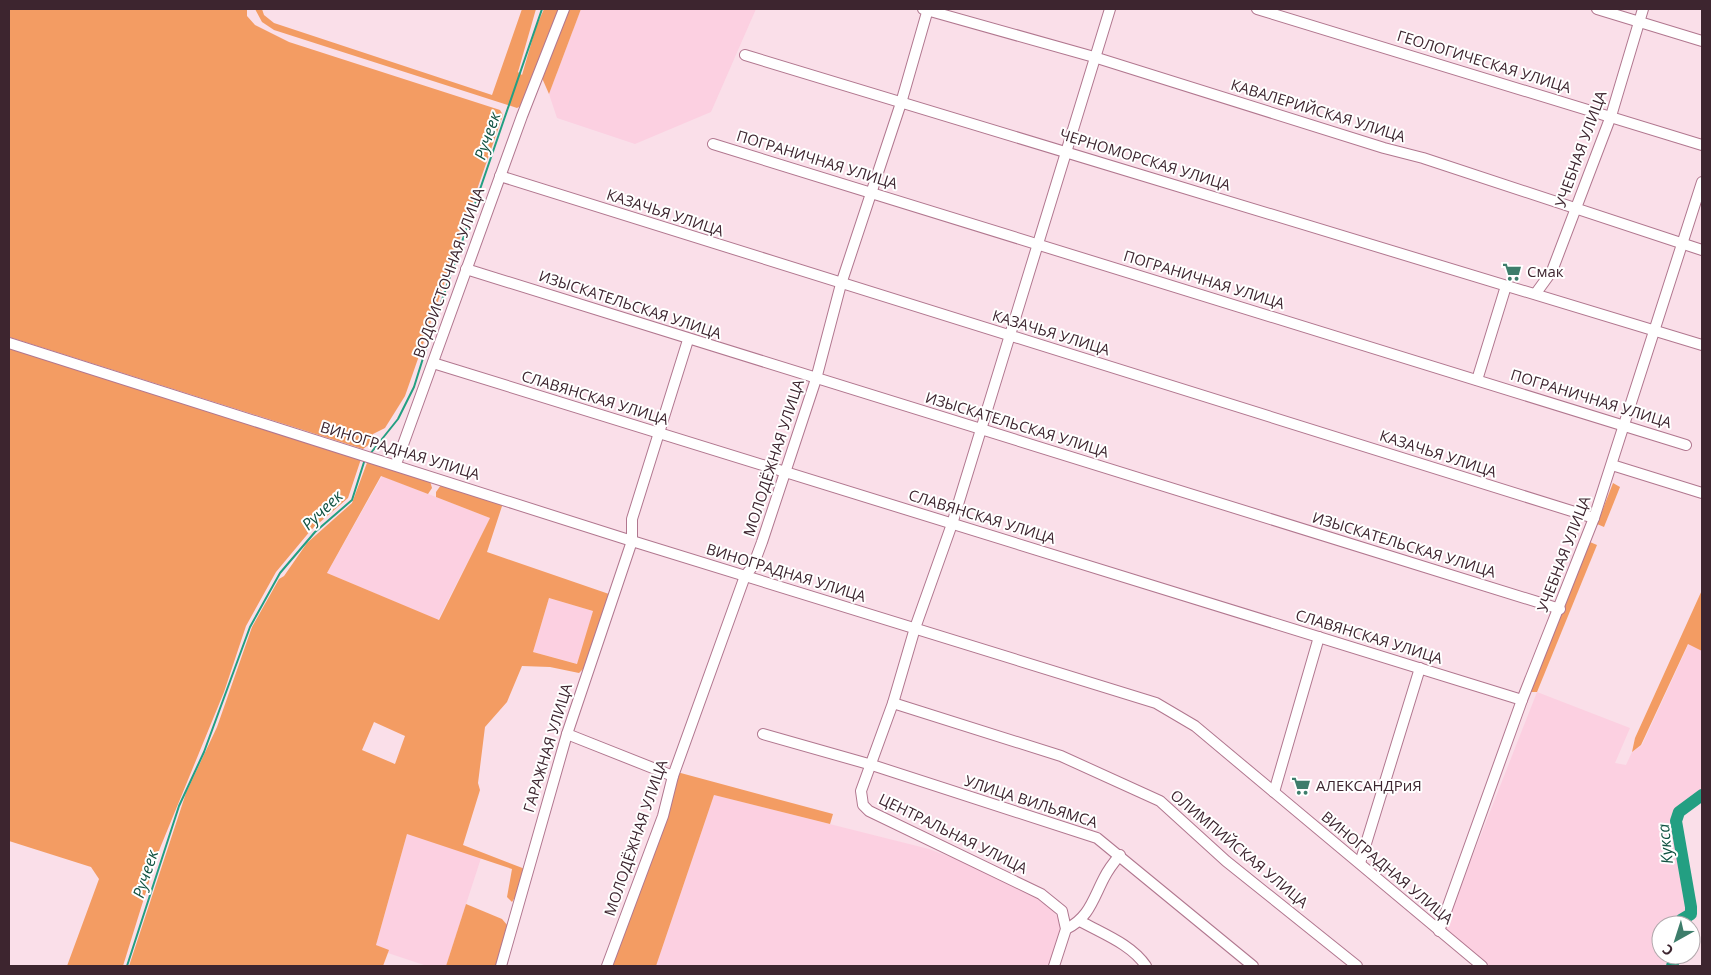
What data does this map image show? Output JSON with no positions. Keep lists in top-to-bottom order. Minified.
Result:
{"streets":{"street":["ГЕОЛОГИЧЕСКАЯ УЛИЦА","КАВАЛЕРИЙСКАЯ УЛИЦА","УЧЕБНАЯ УЛИЦА","ПОГРАНИЧНАЯ УЛИЦА","ЧЕРНОМОРСКАЯ УЛИЦА","КАЗАЧЬЯ УЛИЦА","ВОДОИСТОЧНАЯ УЛИЦА","ИЗЫСКАТЕЛЬСКАЯ УЛИЦА","СЛАВЯНСКАЯ УЛИЦА","ВИНОГРАДНАЯ УЛИЦА","МОЛОДЁЖНАЯ УЛИЦА","ГАРАЖНАЯ УЛИЦА","УЛИЦА ВИЛЬЯМСА","ЦЕНТРАЛЬНАЯ УЛИЦА","ОЛИМПИЙСКАЯ УЛИЦА"]},"crossings":[["ГЕОЛОГИЧЕСКАЯ УЛИЦА","УЧЕБНАЯ УЛИЦА"],["КАВАЛЕРИЙСКАЯ УЛИЦА","УЧЕБНАЯ УЛИЦА"],["КАВАЛЕРИЙСКАЯ УЛИЦА","МОЛОДЁЖНАЯ УЛИЦА"],["КАВАЛЕРИЙСКАЯ УЛИЦА","ЦЕНТРАЛЬНАЯ УЛИЦА"],["УЧЕБНАЯ УЛИЦА","ПОГРАНИЧНАЯ УЛИЦА"],["УЧЕБНАЯ УЛИЦА","ЧЕРНОМОРСКАЯ УЛИЦА"],["УЧЕБНАЯ УЛИЦА","КАЗАЧЬЯ УЛИЦА"],["УЧЕБНАЯ УЛИЦА","ИЗЫСКАТЕЛЬСКАЯ УЛИЦА"],["УЧЕБНАЯ УЛИЦА","СЛАВЯНСКАЯ УЛИЦА"],["УЧЕБНАЯ УЛИЦА","ВИНОГРАДНАЯ УЛИЦА"],["ПОГРАНИЧНАЯ УЛИЦА","МОЛОДЁЖНАЯ УЛИЦА"],["ПОГРАНИЧНАЯ УЛИЦА","ЦЕНТРАЛЬНАЯ УЛИЦА"],["ЧЕРНОМОРСКАЯ УЛИЦА","МОЛОДЁЖНАЯ УЛИЦА"],["ЧЕРНОМОРСКАЯ УЛИЦА","ЦЕНТРАЛЬНАЯ УЛИЦА"],["КАЗАЧЬЯ УЛИЦА","ВОДОИСТОЧНАЯ УЛИЦА"],["КАЗАЧЬЯ УЛИЦА","МОЛОДЁЖНАЯ УЛИЦА"],["КАЗАЧЬЯ УЛИЦА","ЦЕНТРАЛЬНАЯ УЛИЦА"],["ВОДОИСТОЧНАЯ УЛИЦА","ИЗЫСКАТЕЛЬСКАЯ УЛИЦА"],["ВОДОИСТОЧНАЯ УЛИЦА","СЛАВЯНСКАЯ УЛИЦА"],["ВОДОИСТОЧНАЯ УЛИЦА","ВИНОГРАДНАЯ УЛИЦА"],["ИЗЫСКАТЕЛЬСКАЯ УЛИЦА","МОЛОДЁЖНАЯ УЛИЦА"],["ИЗЫСКАТЕЛЬСКАЯ УЛИЦА","ГАРАЖНАЯ УЛИЦА"],["ИЗЫСКАТЕЛЬСКАЯ УЛИЦА","ЦЕНТРАЛЬНАЯ УЛИЦА"],["СЛАВЯНСКАЯ УЛИЦА","МОЛОДЁЖНАЯ УЛИЦА"],["СЛАВЯНСКАЯ УЛИЦА","ГАРАЖНАЯ УЛИЦА"],["СЛАВЯНСКАЯ УЛИЦА","ЦЕНТРАЛЬНАЯ УЛИЦА"],["ВИНОГРАДНАЯ УЛИЦА","МОЛОДЁЖНАЯ УЛИЦА"],["ВИНОГРАДНАЯ УЛИЦА","ГАРАЖНАЯ УЛИЦА"],["ВИНОГРАДНАЯ УЛИЦА","ЦЕНТРАЛЬНАЯ УЛИЦА"],["УЛИЦА ВИЛЬЯМСА","ЦЕНТРАЛЬНАЯ УЛИЦА"],["ЦЕНТРАЛЬНАЯ УЛИЦА","ОЛИМПИЙСКАЯ УЛИЦА"]],"water":["Ручеек","Кукса"],"places":{"supermarket":["Смак","АЛЕКСАНДРиЯ"]},"north":"bottom left"}
